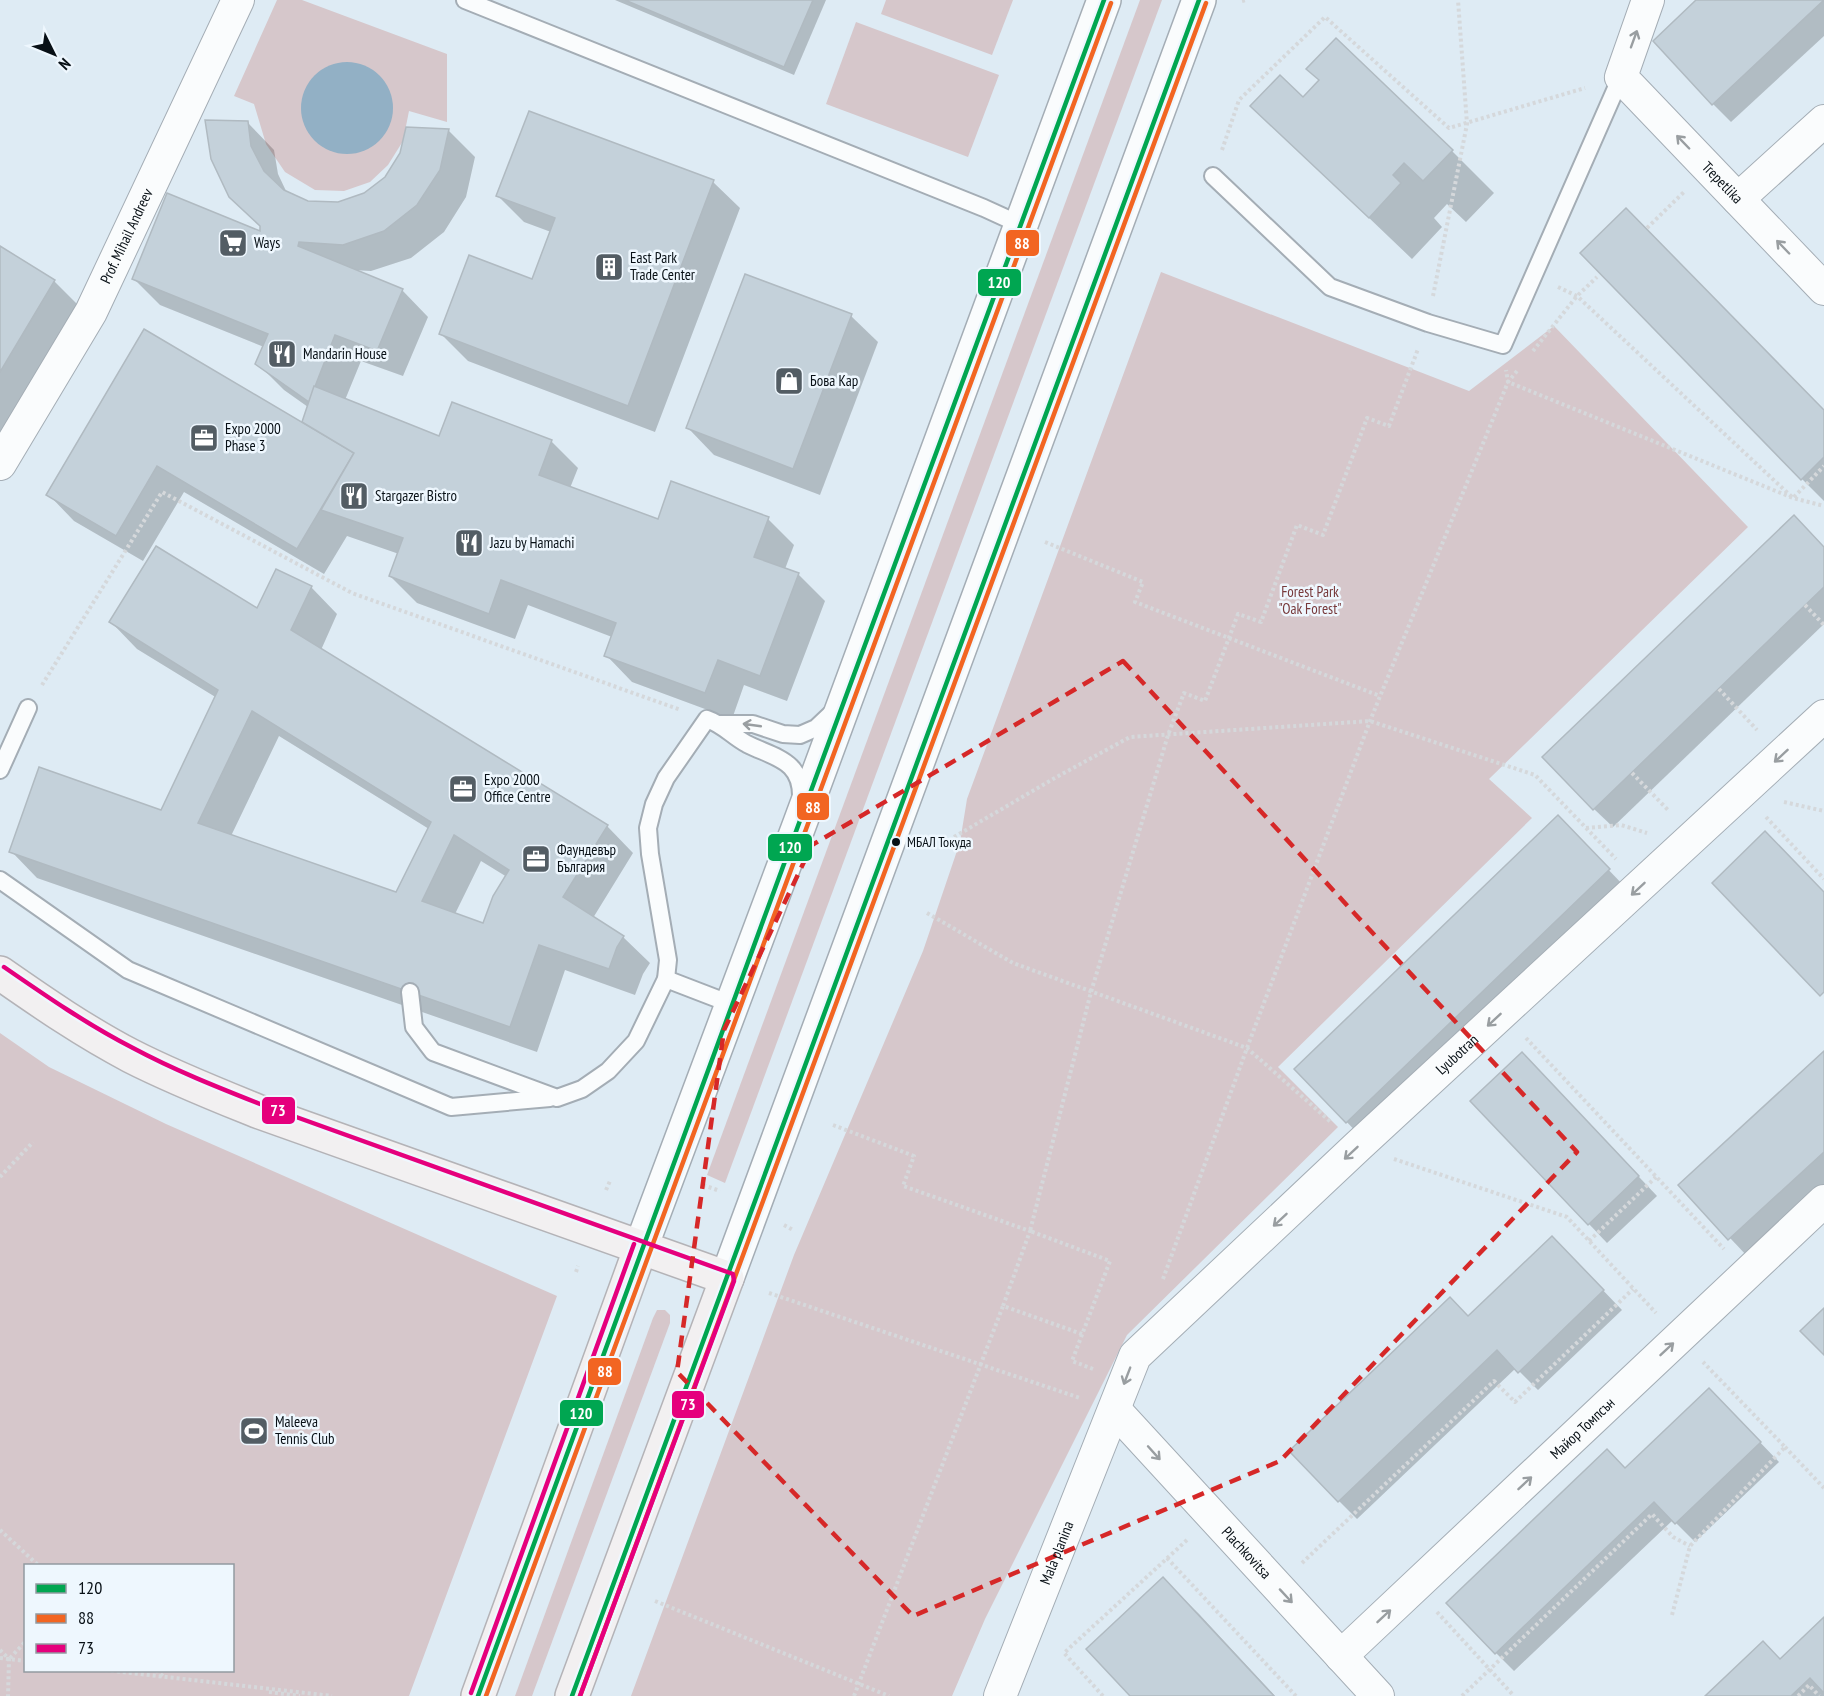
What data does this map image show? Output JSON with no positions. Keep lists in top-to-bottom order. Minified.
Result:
{"streets":{"street":["Trepetlika","Prof. Mihail Andreev","Lyubotran","Майор Томпсън","Mala planina","Plachkovitsa"]},"crossings":[["Lyubotran","Mala planina"],["Lyubotran","Plachkovitsa"],["Майор Томпсън","Plachkovitsa"],["Mala planina","Plachkovitsa"]],"one_way":["Trepetlika","Lyubotran","Майор Томпсън","Plachkovitsa"],"parks":["Forest Park \"Oak Forest\""],"places":{"supermarket":["Ways"],"building":["East Park Trade Center"],"restaurant":["Mandarin House","Stargazer Bistro","Jazu by Hamachi"],"shop":["Бова Кар"],"office":["Expo 2000 Phase 3","Expo 2000 Office Centre","Фаундевър България"],"other":["МБАЛ Токуда"],"sports":["Maleeva Tennis Club"]},"lines":["transit line 120","transit line 88","transit line 73"],"legend":["120","88","73"],"north":"bottom right"}
